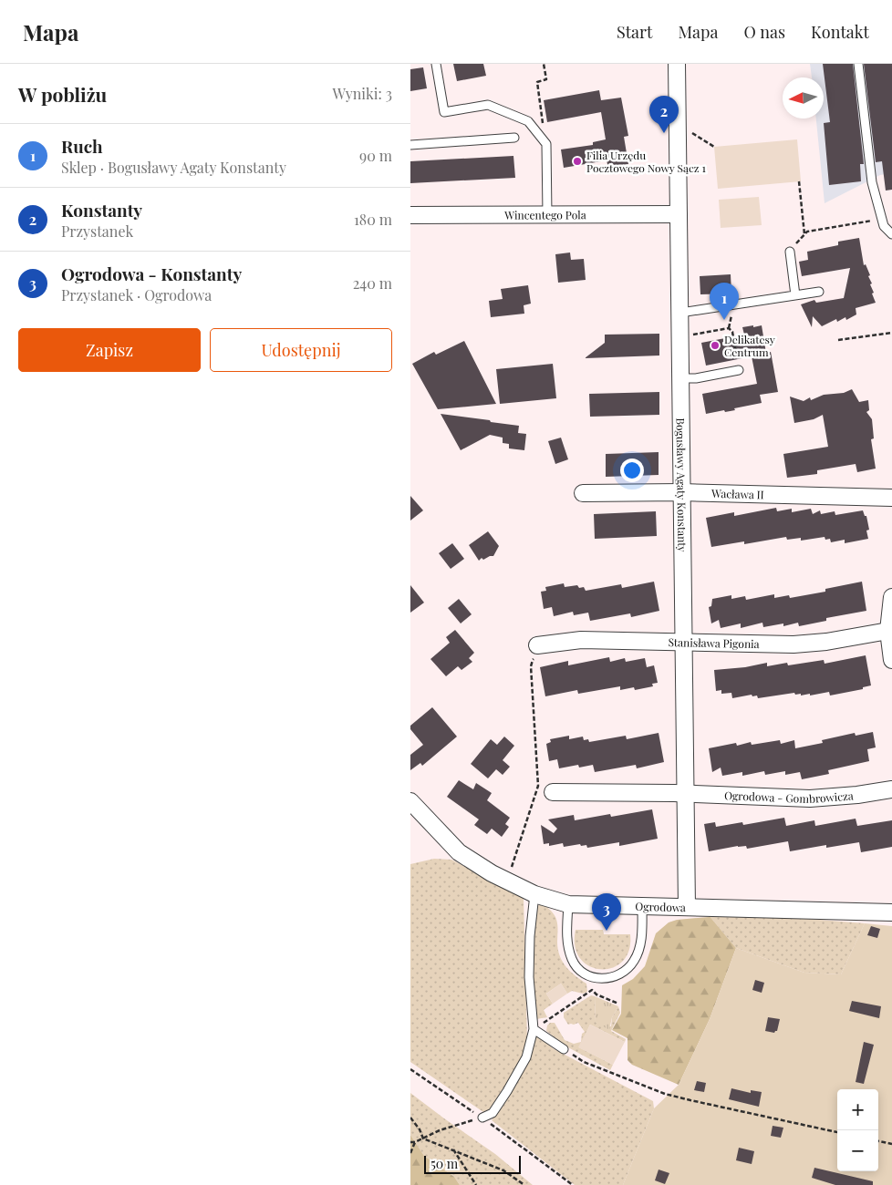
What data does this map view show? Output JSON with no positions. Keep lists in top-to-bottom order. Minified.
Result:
{"streets":{"street":["Wincentego Pola","Bogusławy Agaty Konstanty","Wacława II","Stanisława Pigonia","Ogrodowa - Gombrowicza","Ogrodowa"]},"crossings":[["Wincentego Pola","Bogusławy Agaty Konstanty"],["Bogusławy Agaty Konstanty","Wacława II"],["Bogusławy Agaty Konstanty","Stanisława Pigonia"],["Bogusławy Agaty Konstanty","Ogrodowa - Gombrowicza"],["Bogusławy Agaty Konstanty","Ogrodowa"]],"places":["Filia Urzędu Pocztowego Nowy Sącz 1","Delikatesy Centrum"],"scale_bar":"50 m","north":"left","page":{"header":"Mapa","nav":["Start","Mapa","O nas","Kontakt"],"heading":["W pobliżu","Wyniki: 3"],"pins":["2","1","3"],"list":[{"mark":"1","name":"Ruch","note":"Sklep · Bogusławy Agaty Konstanty","value":"90 m"},{"mark":"2","name":"Konstanty","note":"Przystanek","value":"180 m"},{"mark":"3","name":"Ogrodowa - Konstanty","note":"Przystanek · Ogrodowa","value":"240 m"}],"buttons":["Zapisz","Udostępnij"],"map_buttons":["+","−"],"scale":"50 m"}}
